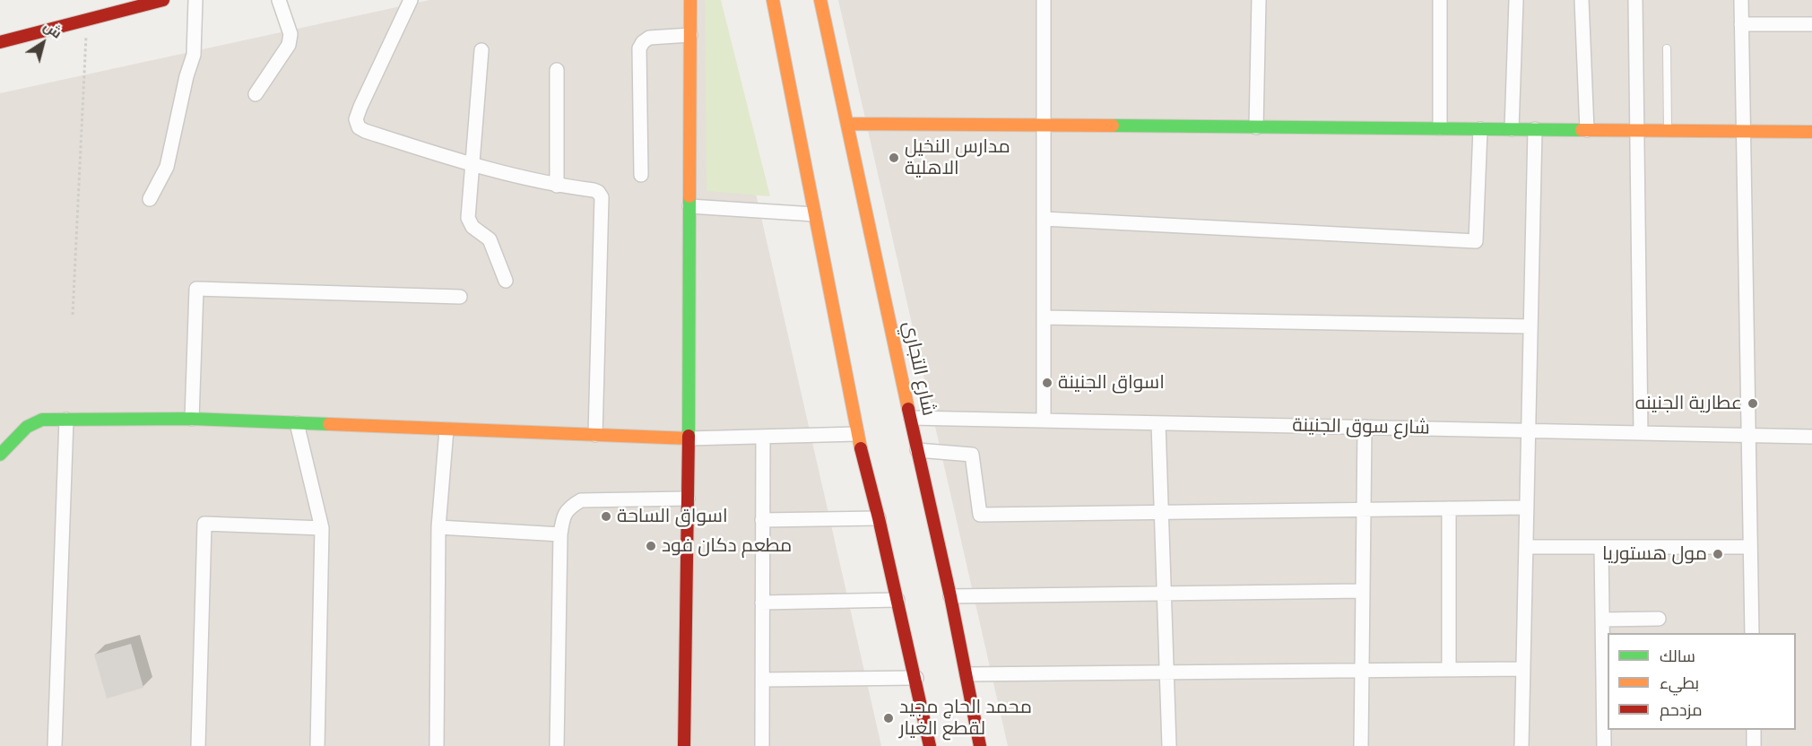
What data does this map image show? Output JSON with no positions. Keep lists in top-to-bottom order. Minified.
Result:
{"streets":{"street":["شارع التجاري","شارع سوق الجنينة"]},"crossings":[["شارع التجاري","شارع سوق الجنينة"]],"places":["مدارس النخيل الاهلية","اسواق الجنينة","عطارية الجنينه","اسواق الساحة","مطعم دكان فود","مول هستوريا","محمد الحاج مجيد لقطع الغيار"],"legend":["سالك","بطيء","مزدحم"],"north":"top right"}
